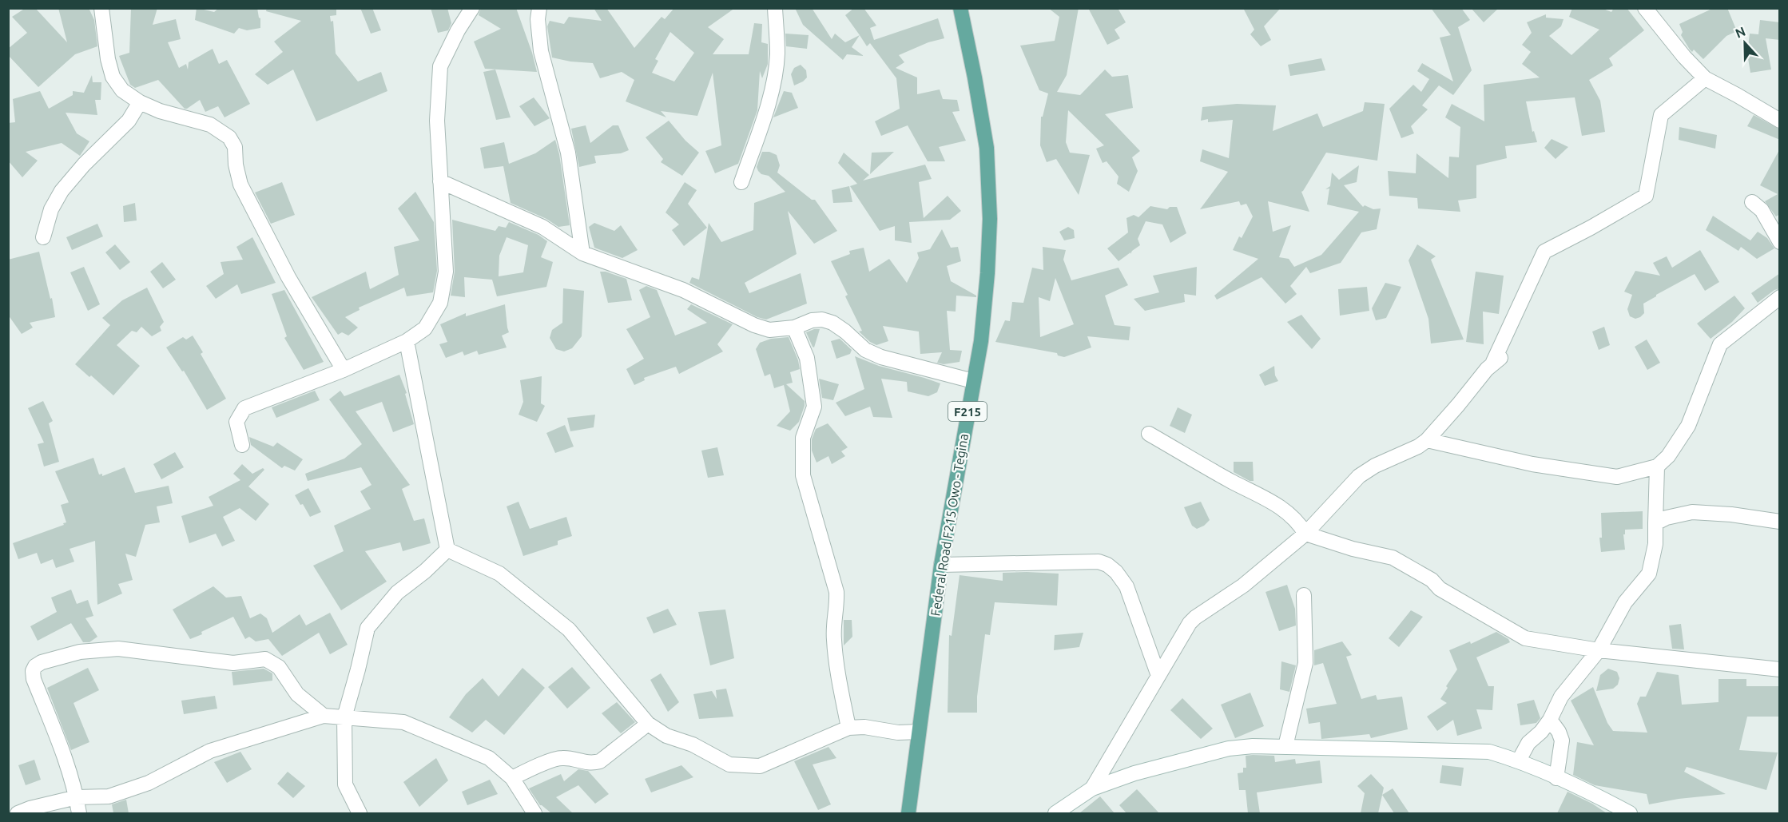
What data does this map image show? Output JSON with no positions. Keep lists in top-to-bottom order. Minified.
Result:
{"streets":{"main road":["F215","Federal Road F215 Owo - Tegina"]},"north":"top"}
